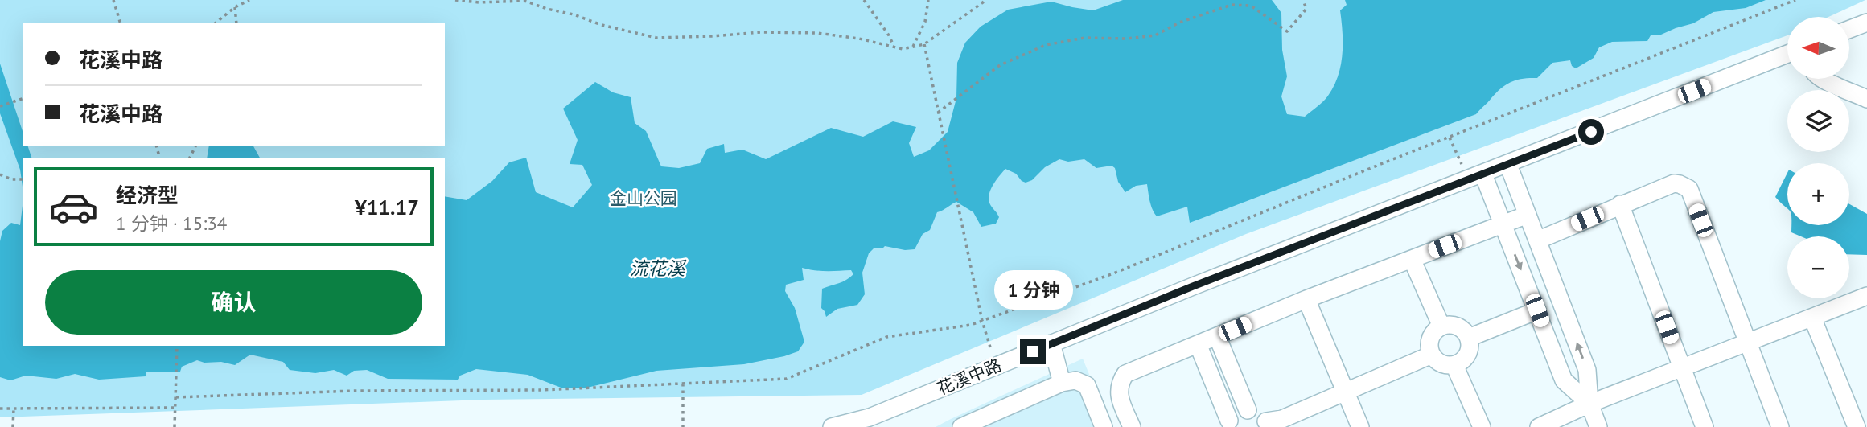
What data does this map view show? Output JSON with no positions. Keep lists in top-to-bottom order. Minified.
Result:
{"streets":{"street":["花溪中路"]},"water":["流花溪"],"parks":["金山公园"],"north":"left","page":{"map_buttons":["+","−"],"banner":["花溪中路","花溪中路"],"list":[{"name":"经济型","note":"1 分钟 · 15:34","value":"¥11.17"}],"buttons":"确认","bubble":"1 分钟"}}
